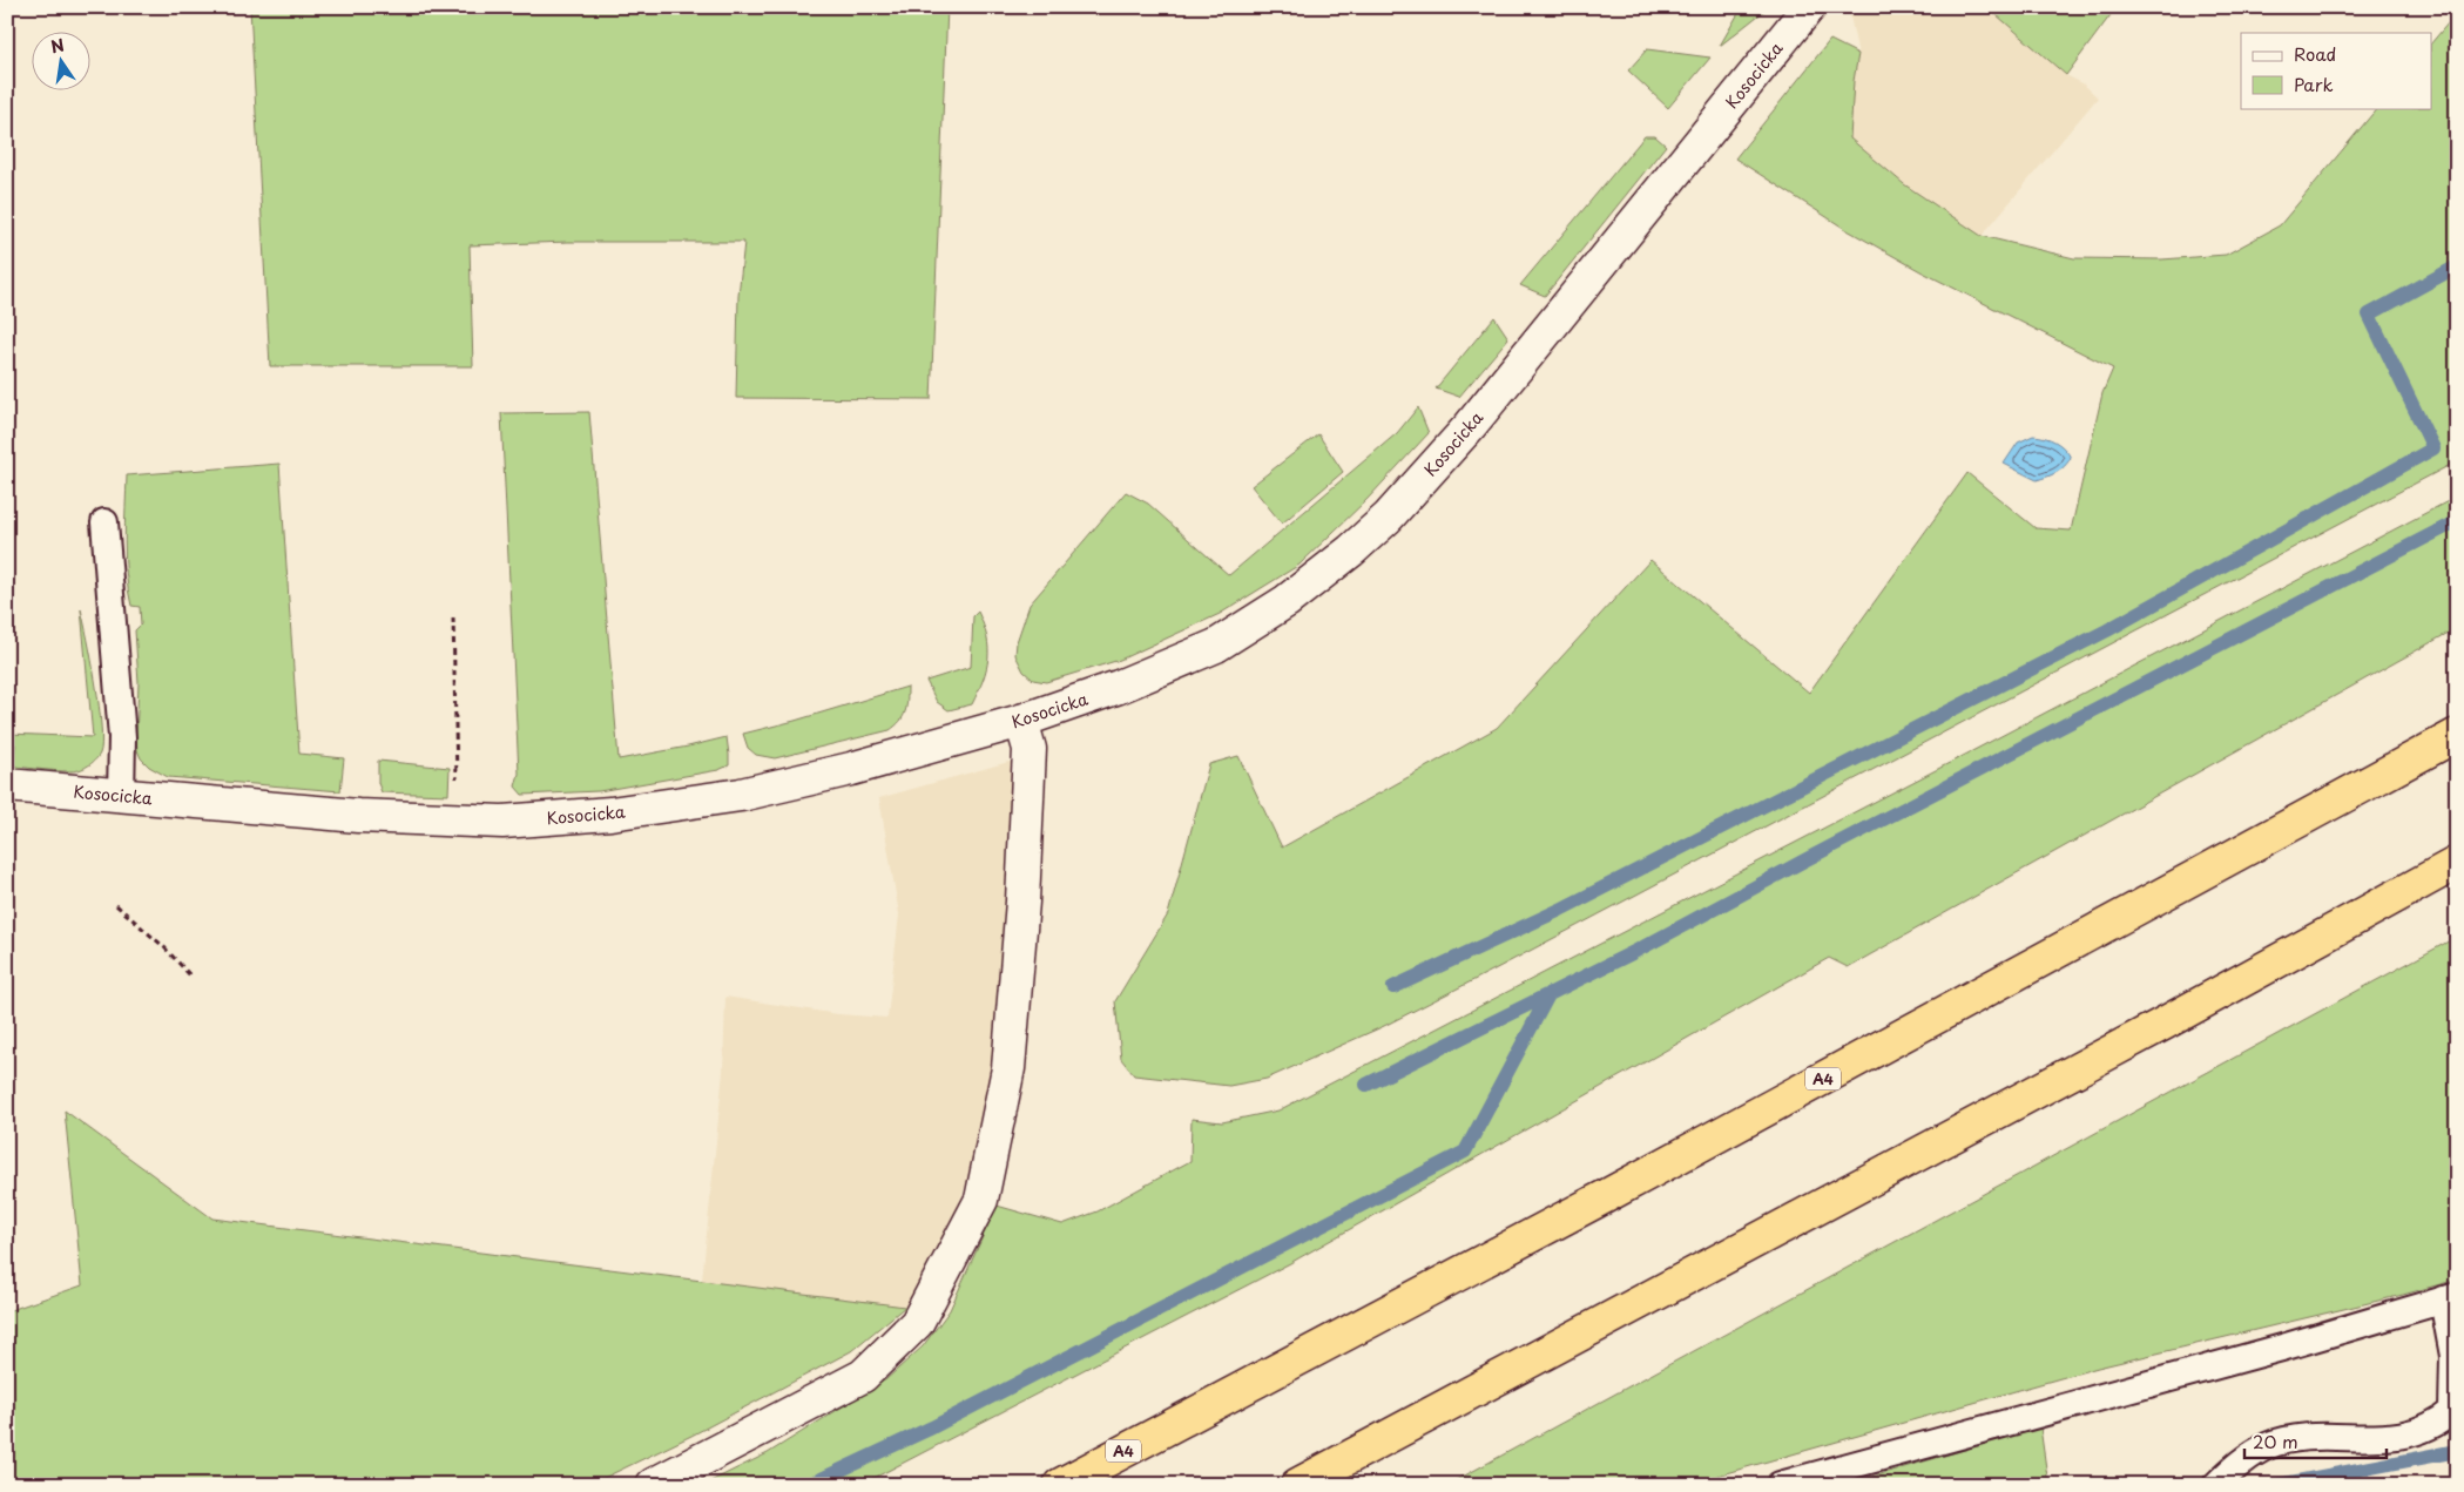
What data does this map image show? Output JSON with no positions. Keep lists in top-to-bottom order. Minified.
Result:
{"streets":{"highway":["A4"],"street":["Kosocicka"]},"legend":["Road","Park"],"scale_bar":"20 m","north":"top"}
